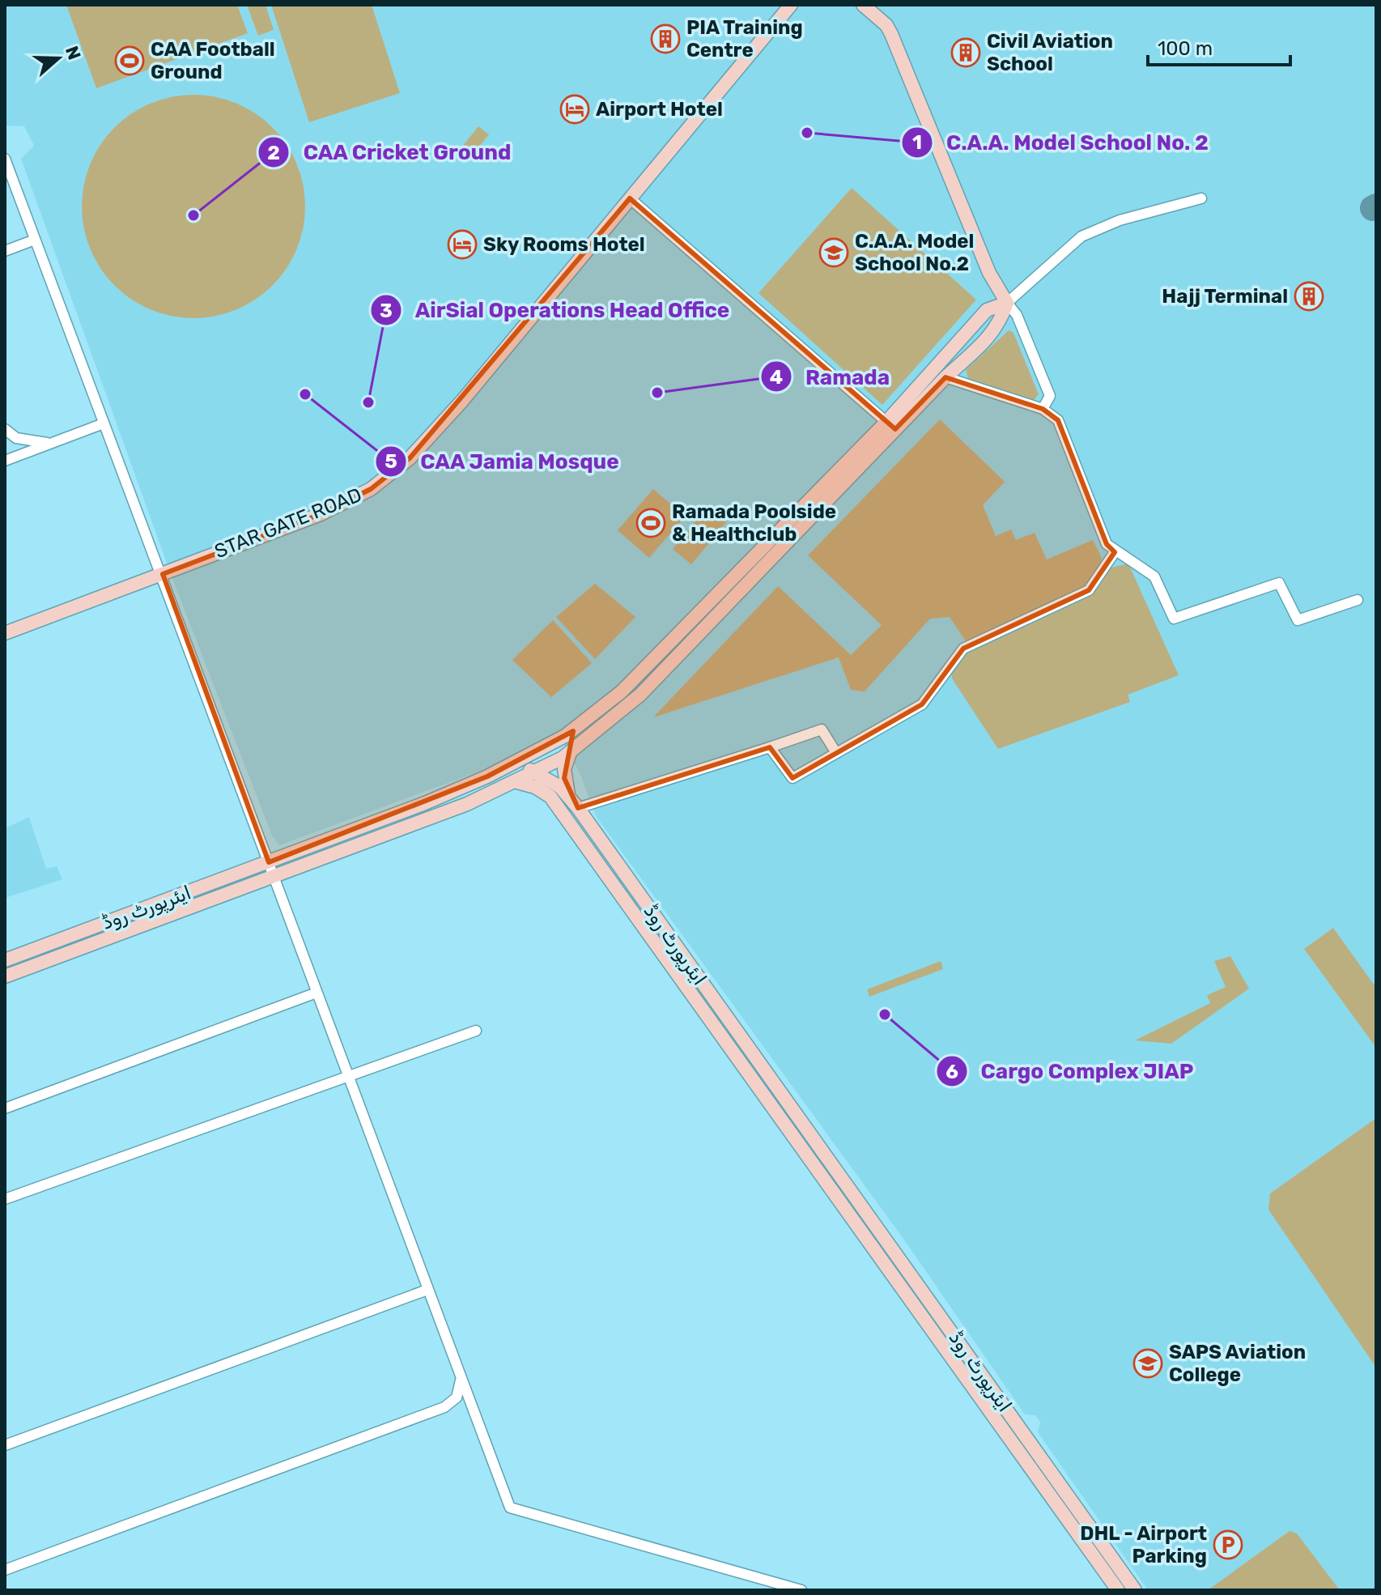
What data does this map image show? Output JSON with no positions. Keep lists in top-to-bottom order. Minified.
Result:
{"streets":{"main road":["STAR GATE ROAD","ایئرپورٹ روڈ"]},"places":{"building":["PIA Training Centre","Civil Aviation School","Hajj Terminal"],"sports":["CAA Football Ground","Ramada Poolside & Healthclub"],"hotel":["Airport Hotel","Sky Rooms Hotel"],"other":["C.A.A. Model School No. 2","CAA Cricket Ground","Ramada","CAA Jamia Mosque","AirSial Operations Head Office","Cargo Complex JIAP"],"school or university":["C.A.A. Model School No.2","SAPS Aviation College"],"parking":["DHL - Airport Parking"]},"scale_bar":"100 m","north":"right"}
